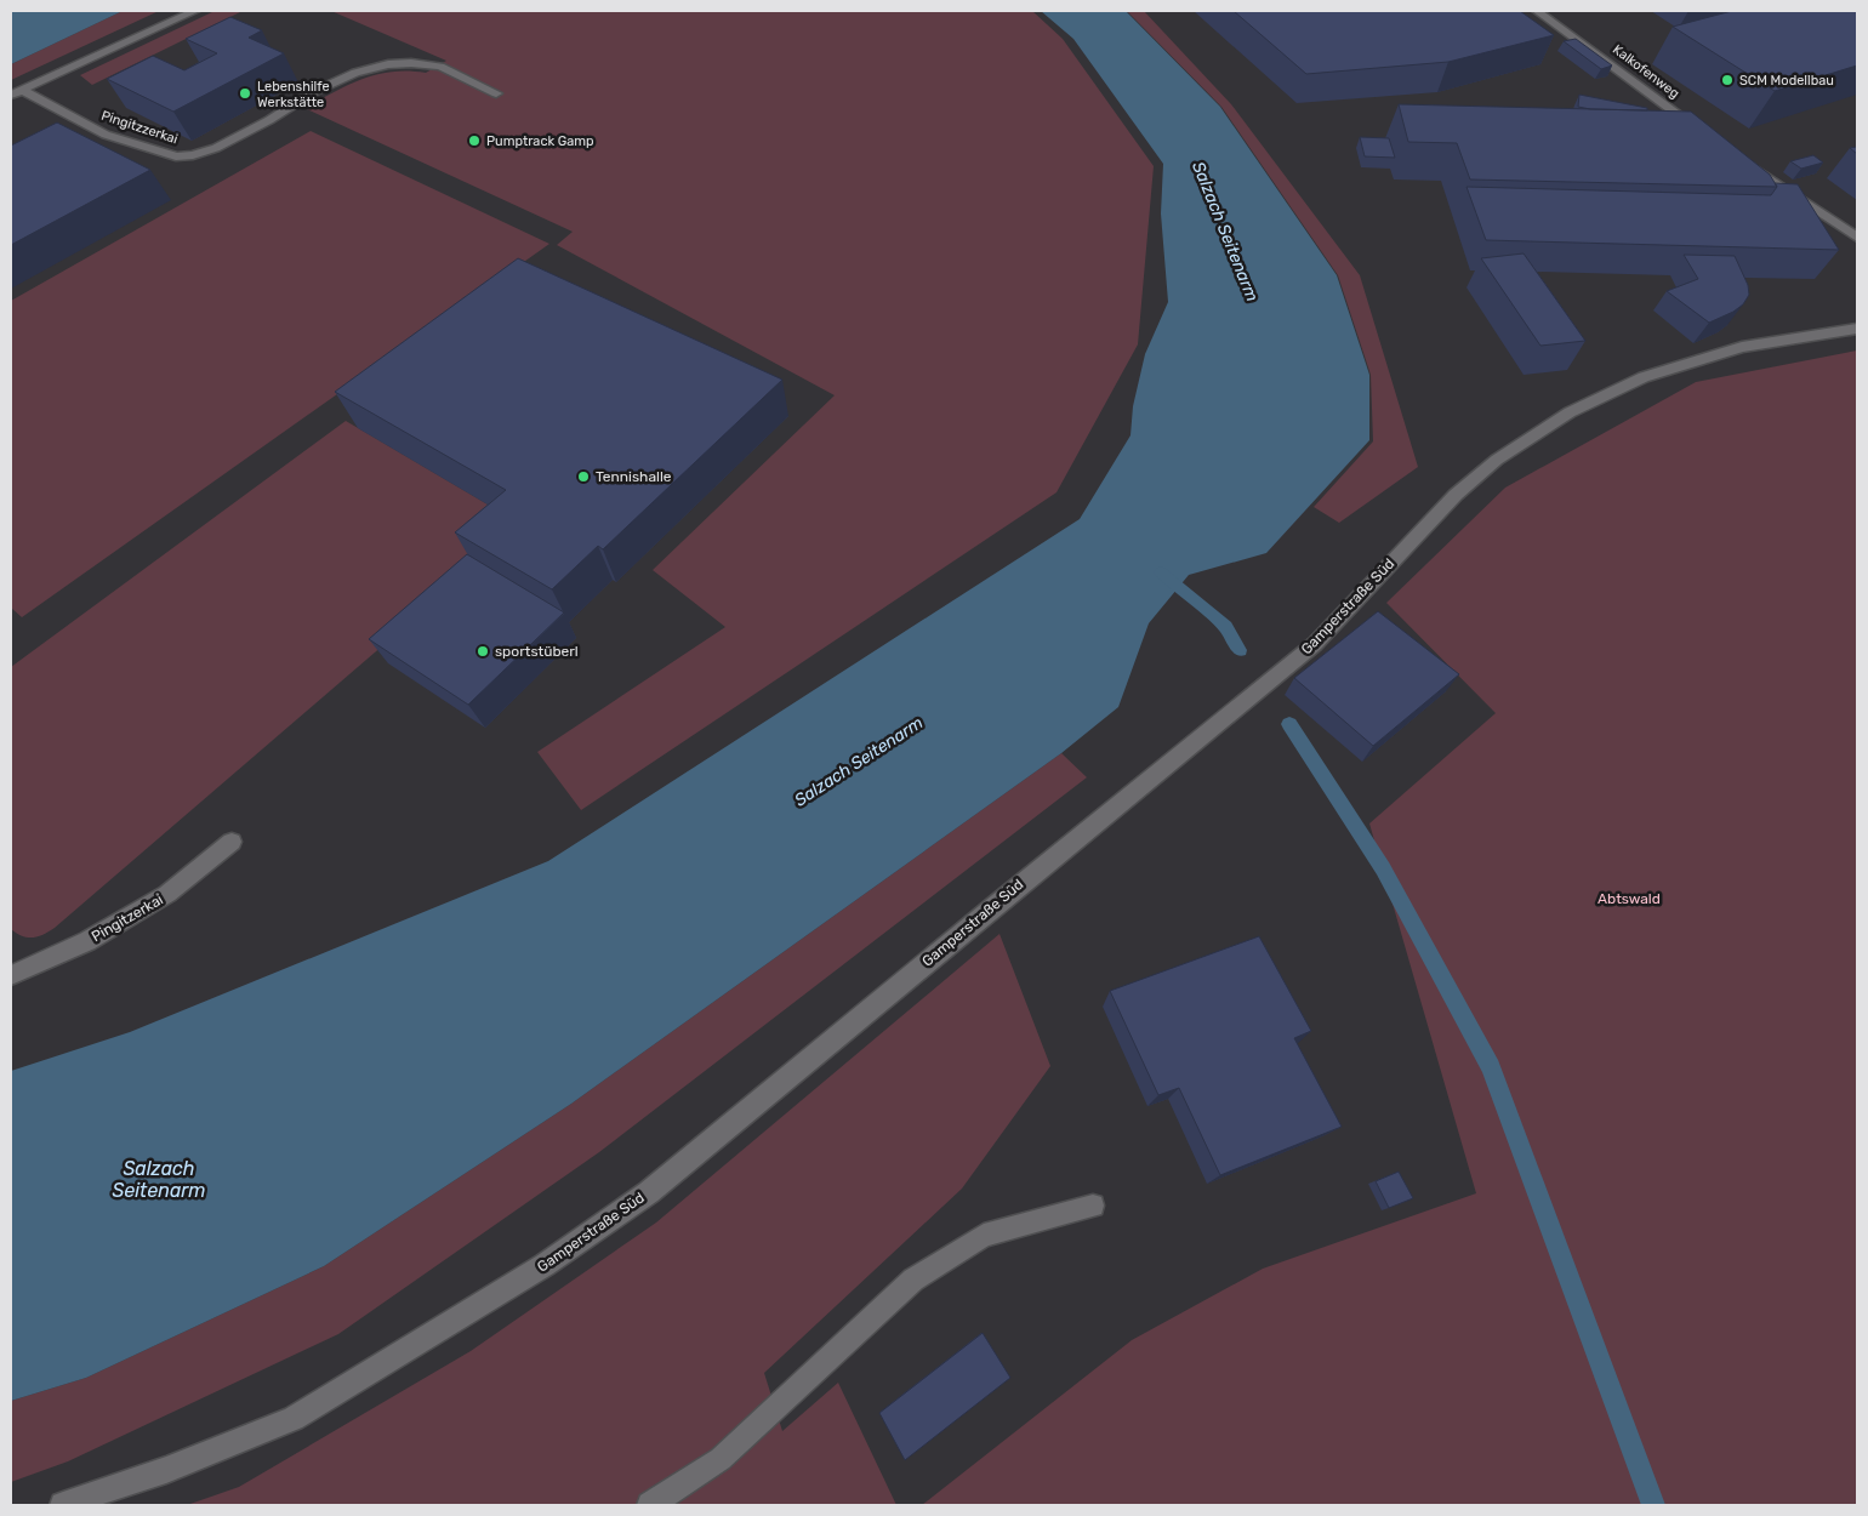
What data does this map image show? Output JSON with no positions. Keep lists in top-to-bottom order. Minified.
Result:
{"streets":{"street":["Kalkofenweg","Pingitzzerkai","Gamperstraße Süd","Pingitzerkai"]},"water":["Salzach Seitenarm"],"parks":["Abtswald"],"places":["SCM Modellbau","Lebenshilfe Werkstätte","Pumptrack Gamp","Tennishalle","sportstüberl"]}
